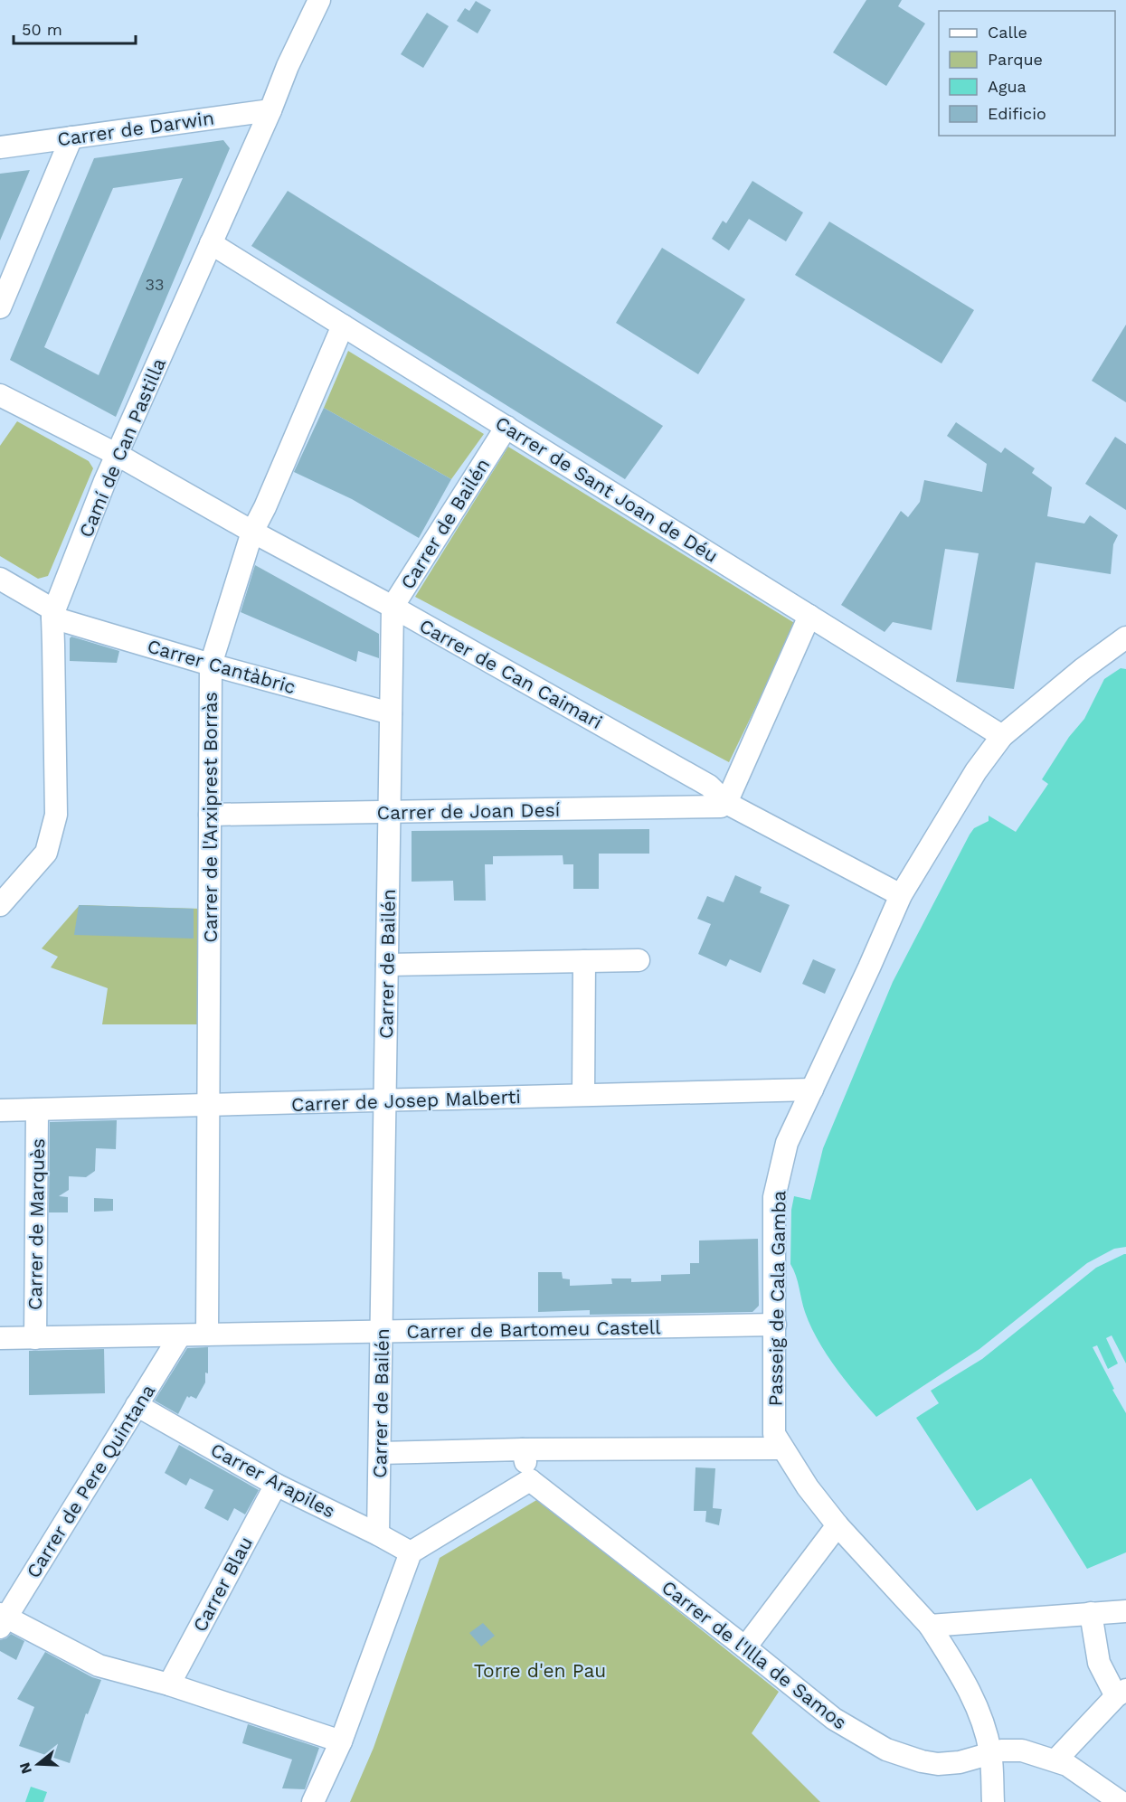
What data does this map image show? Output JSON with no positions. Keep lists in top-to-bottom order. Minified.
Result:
{"streets":{"street":["Carrer de Darwin","Camí de Can Pastilla","Carrer de Sant Joan de Déu","Carrer de Bailén","Carrer Cantàbric","Carrer de Can Caimari","Carrer de Joan Desí","Carrer de l'Arxiprest Borràs","Carrer de Josep Malberti","Carrer de Marquès","Passeig de Cala Gamba","Carrer de Bartomeu Castell","Carrer Arapiles","Carrer de Pere Quintana","Carrer Blau","Carrer de l'Illa de Samos"]},"crossings":[["Carrer de Darwin","Camí de Can Pastilla"],["Camí de Can Pastilla","Carrer de Sant Joan de Déu"],["Camí de Can Pastilla","Carrer Cantàbric"],["Camí de Can Pastilla","Carrer de Can Caimari"],["Carrer de Sant Joan de Déu","Carrer de Bailén"],["Carrer de Sant Joan de Déu","Carrer de l'Arxiprest Borràs"],["Carrer de Sant Joan de Déu","Passeig de Cala Gamba"],["Carrer de Bailén","Carrer Cantàbric"],["Carrer de Bailén","Carrer de Can Caimari"],["Carrer de Bailén","Carrer de Joan Desí"],["Carrer de Bailén","Carrer de Josep Malberti"],["Carrer de Bailén","Carrer de Bartomeu Castell"],["Carrer de Bailén","Carrer Arapiles"],["Carrer Cantàbric","Carrer de l'Arxiprest Borràs"],["Carrer de Can Caimari","Carrer de Joan Desí"],["Carrer de Can Caimari","Carrer de l'Arxiprest Borràs"],["Carrer de Can Caimari","Passeig de Cala Gamba"],["Carrer de Joan Desí","Carrer de l'Arxiprest Borràs"],["Carrer de l'Arxiprest Borràs","Carrer de Josep Malberti"],["Carrer de l'Arxiprest Borràs","Carrer de Bartomeu Castell"],["Carrer de Josep Malberti","Carrer de Marquès"],["Carrer de Josep Malberti","Passeig de Cala Gamba"],["Carrer de Marquès","Carrer de Bartomeu Castell"],["Passeig de Cala Gamba","Carrer de Bartomeu Castell"],["Passeig de Cala Gamba","Carrer de l'Illa de Samos"],["Carrer de Bartomeu Castell","Carrer de Pere Quintana"],["Carrer Arapiles","Carrer de Pere Quintana"],["Carrer Arapiles","Carrer Blau"]],"parks":["Torre d'en Pau"],"house_numbers":["33"],"legend":["Calle","Parque","Agua","Edificio"],"scale_bar":"50 m","north":"left"}
